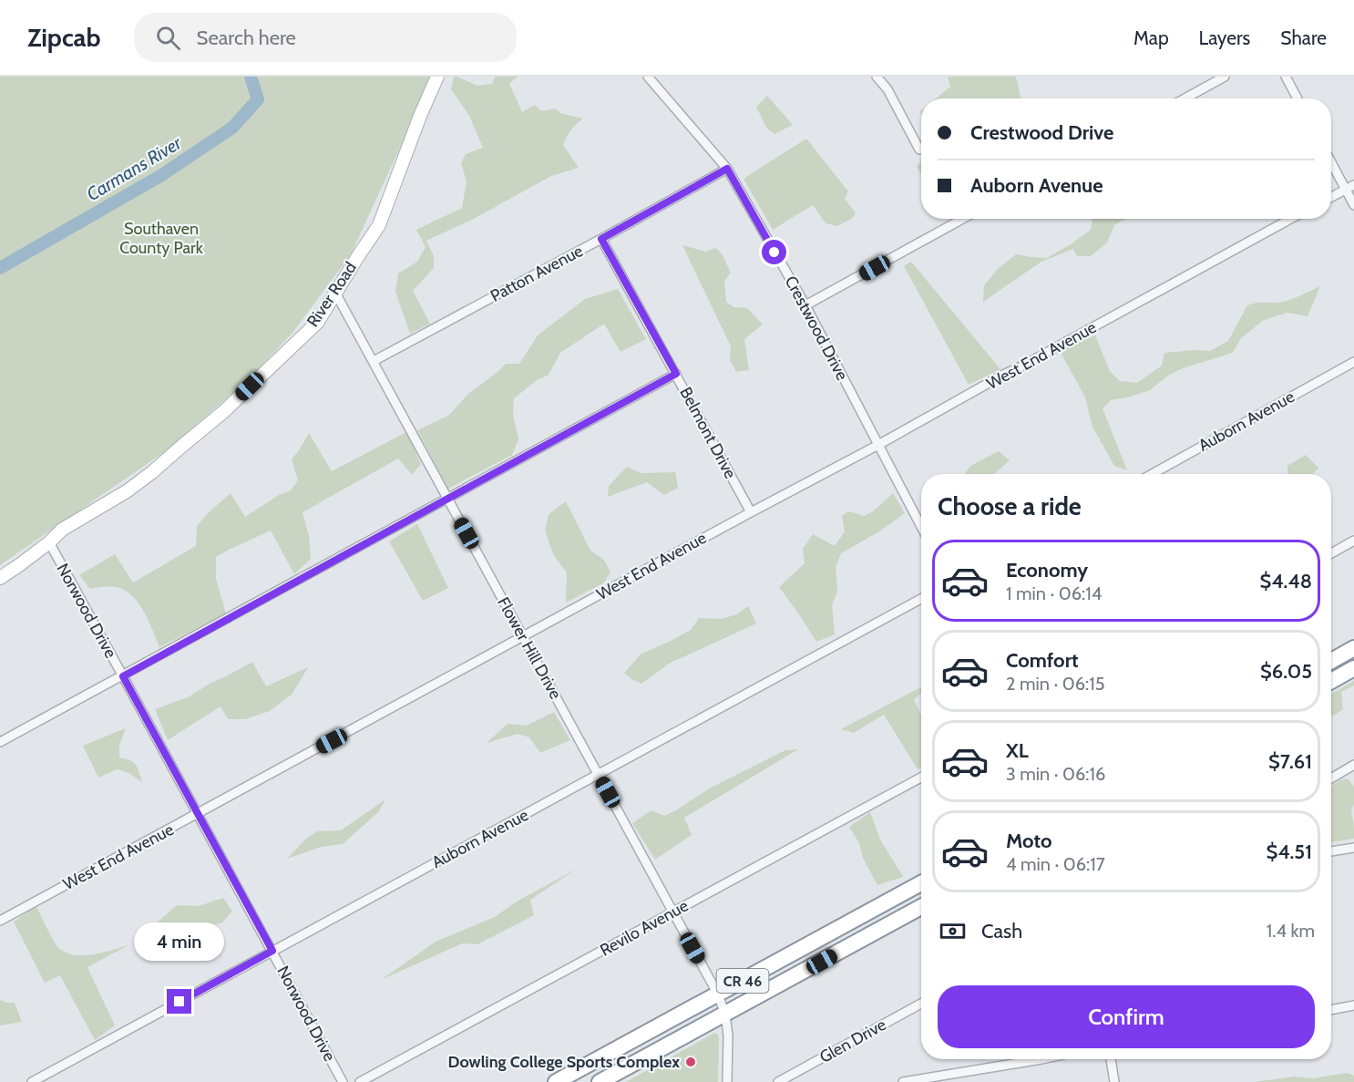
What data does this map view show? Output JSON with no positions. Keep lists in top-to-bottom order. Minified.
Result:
{"streets":{"highway":["CR 46"],"street":["Patton Avenue","River Road","Crestwood Drive","West End Avenue","Auborn Avenue","Belmont Drive","Norwood Drive","Flower Hill Drive","Revilo Avenue","Glen Drive"]},"crossings":[["Patton Avenue","Crestwood Drive"],["Patton Avenue","Belmont Drive"],["Patton Avenue","Flower Hill Drive"],["River Road","Norwood Drive"],["River Road","Flower Hill Drive"],["Crestwood Drive","West End Avenue"],["West End Avenue","Belmont Drive"],["West End Avenue","Norwood Drive"],["West End Avenue","Flower Hill Drive"],["Auborn Avenue","Norwood Drive"],["Auborn Avenue","Flower Hill Drive"],["Flower Hill Drive","Revilo Avenue"],["Flower Hill Drive","CR 46"]],"water":["Carmans River"],"parks":["Southaven County Park"],"places":["Dowling College Sports Complex"],"page":{"header":"Zipcab","search":"Search here","nav":["Map","Layers","Share"],"banner":["Crestwood Drive","Auborn Avenue"],"heading":"Choose a ride","list":[{"name":"Economy","note":"1 min · 06:14","value":"$4.48"},{"name":"Comfort","note":"2 min · 06:15","value":"$6.05"},{"name":"XL","note":"3 min · 06:16","value":"$7.61"},{"name":"Moto","note":"4 min · 06:17","value":"$4.51"}],"pay":["Cash","1.4 km"],"bubble":"4 min","buttons":"Confirm"}}
